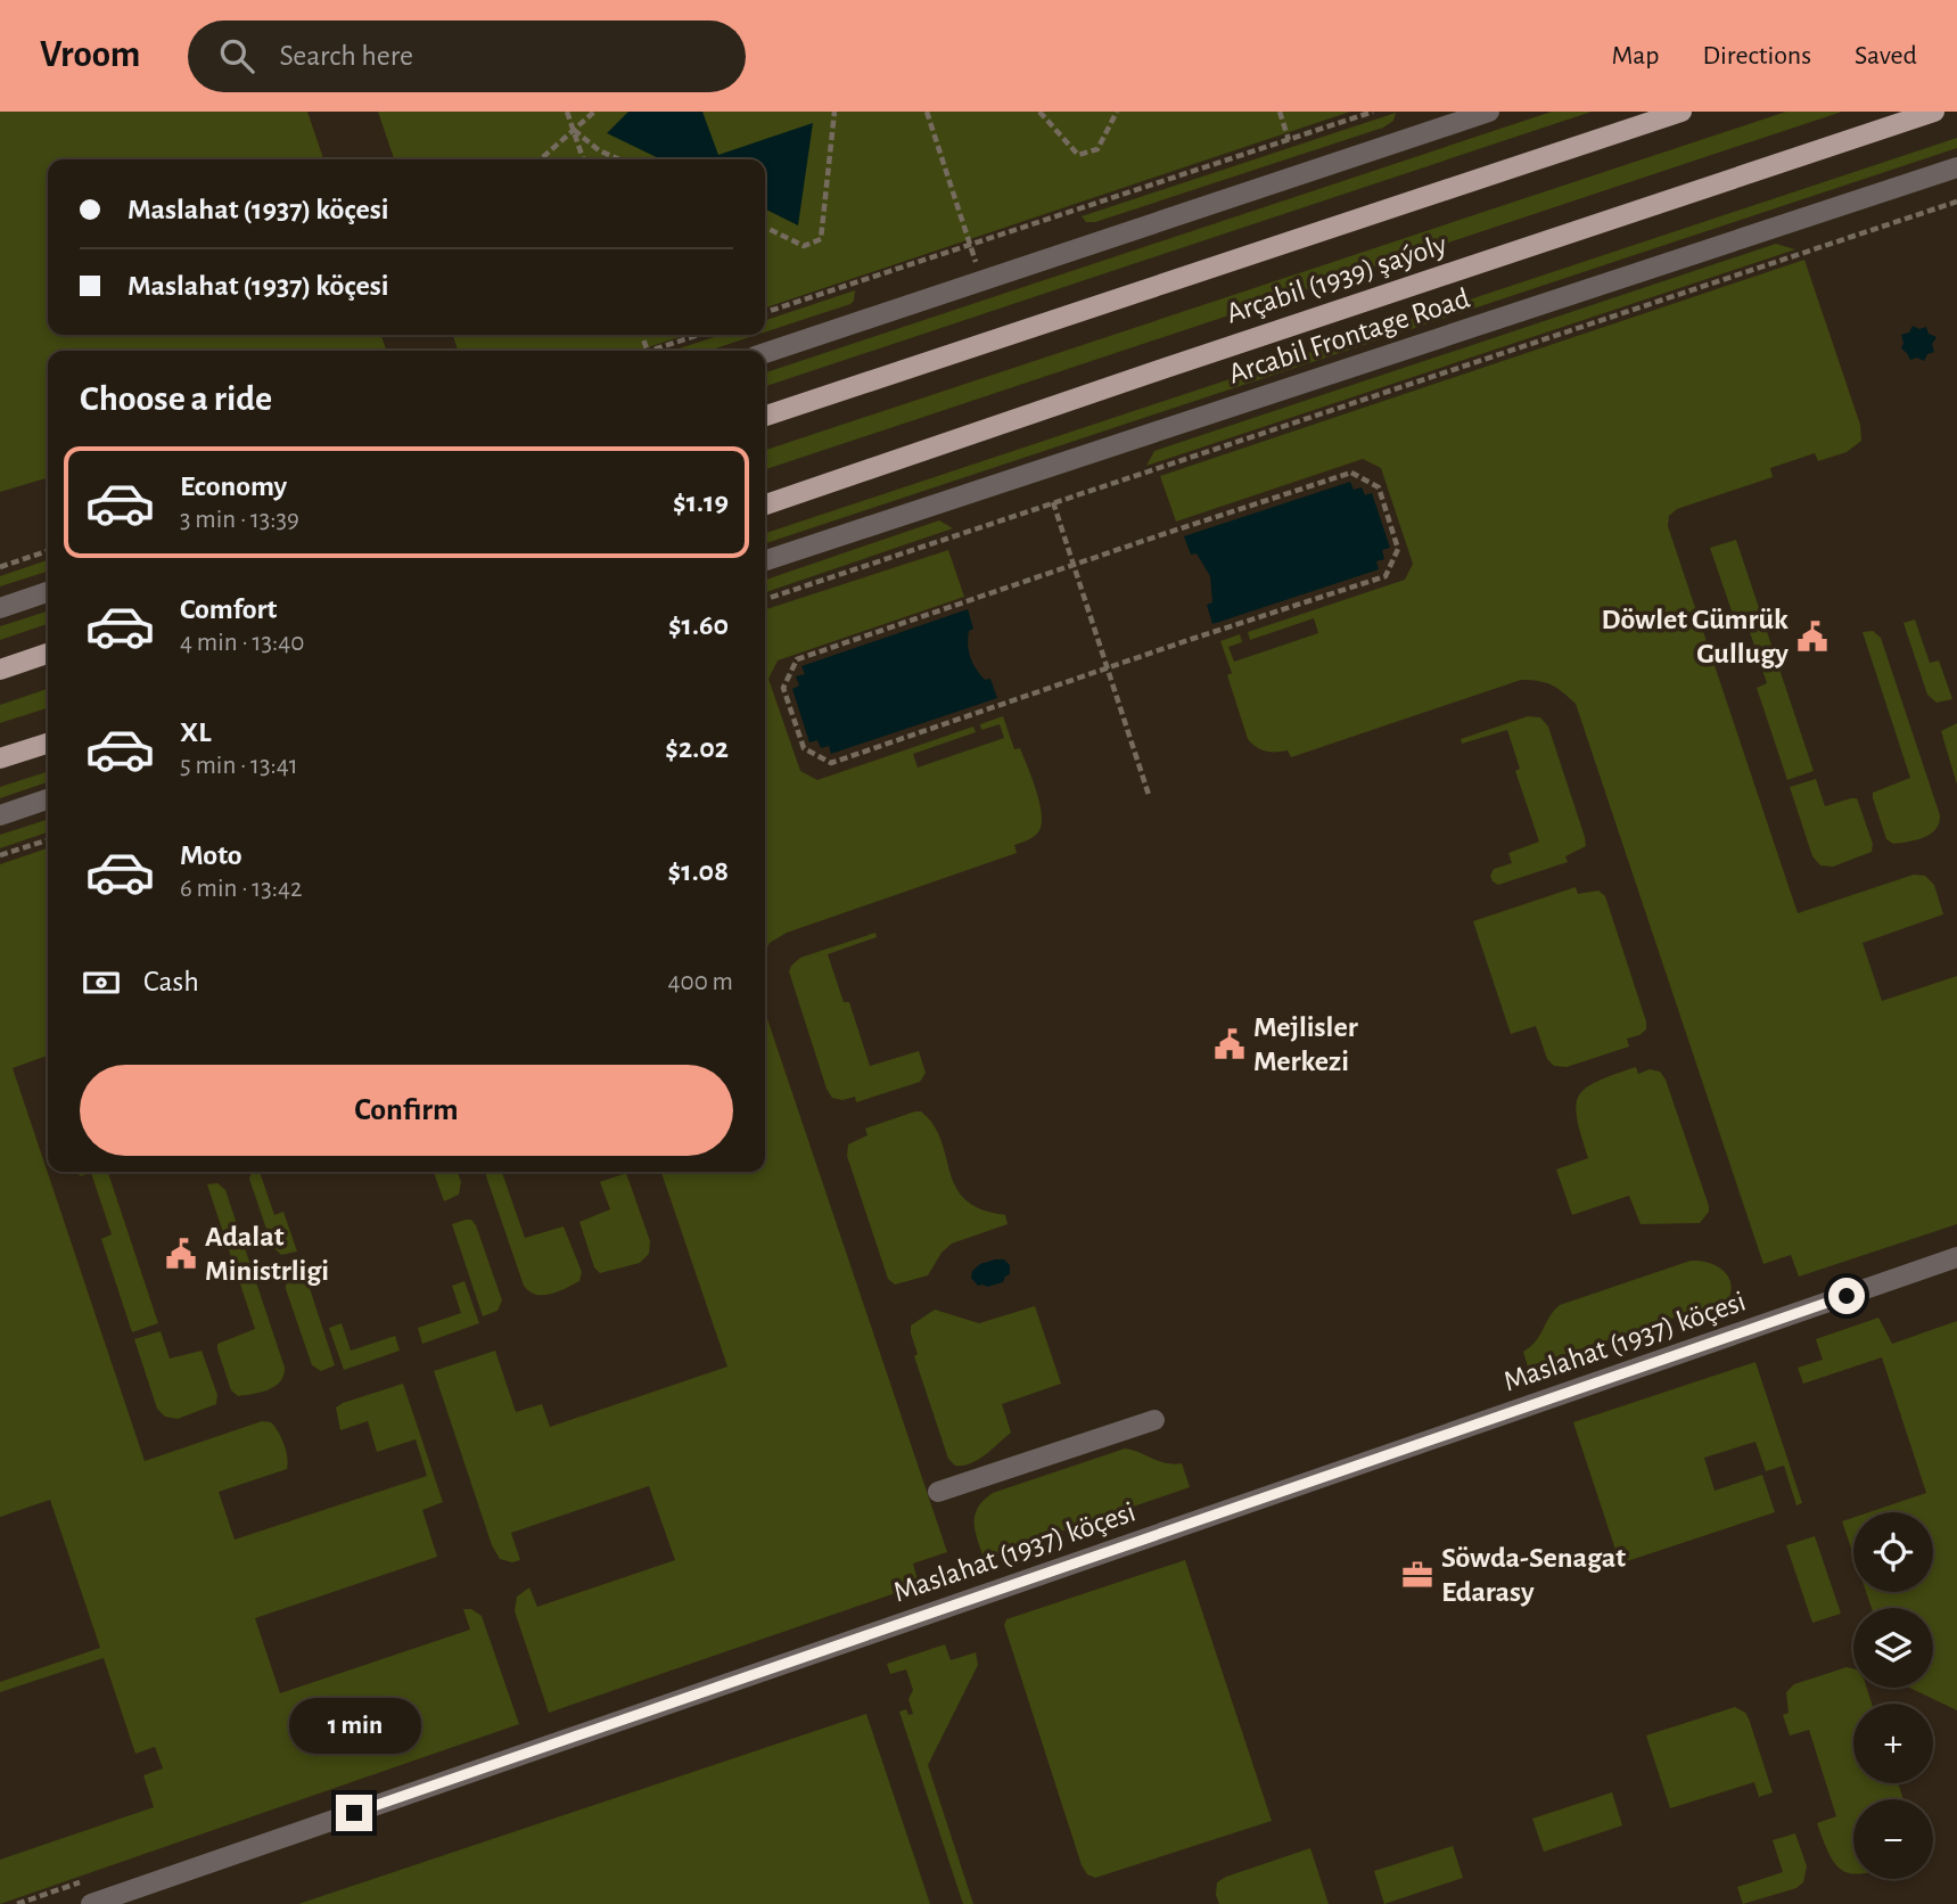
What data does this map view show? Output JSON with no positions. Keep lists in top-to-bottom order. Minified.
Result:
{"streets":{"main road":["Arçabil (1939) şaýoly"],"street":["Arcabil Frontage Road","Maslahat (1937) köçesi"]},"places":{"public building":["Döwlet Gümrük Gullugy","Mejlisler Merkezi","Adalat Ministrligi"],"office":["Söwda-Senagat Edarasy"]},"page":{"header":"Vroom","search":"Search here","nav":["Map","Directions","Saved"],"banner":["Maslahat (1937) köçesi","Maslahat (1937) köçesi"],"heading":"Choose a ride","list":[{"name":"Economy","note":"3 min · 13:39","value":"$1.19"},{"name":"Comfort","note":"4 min · 13:40","value":"$1.60"},{"name":"XL","note":"5 min · 13:41","value":"$2.02"},{"name":"Moto","note":"6 min · 13:42","value":"$1.08"}],"pay":["Cash","400 m"],"buttons":"Confirm","map_buttons":["+","−"],"bubble":"1 min"}}
